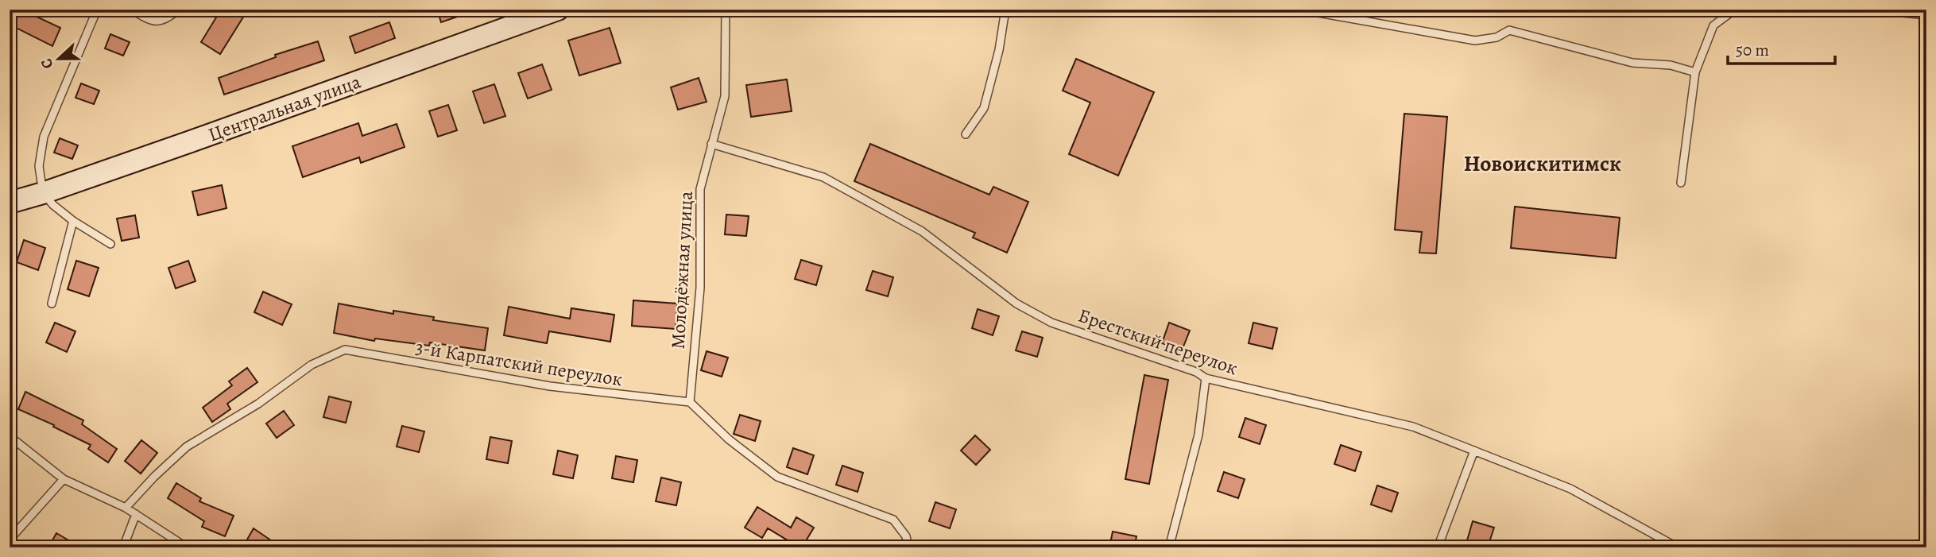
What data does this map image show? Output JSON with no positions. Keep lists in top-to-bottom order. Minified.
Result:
{"streets":{"street":["Центральная улица"],"lane":["Молодёжная улица","Брестский переулок","3-й Карпатский переулок"]},"crossings":[["Молодёжная улица","Брестский переулок"],["Молодёжная улица","3-й Карпатский переулок"]],"districts":["Новоискитимск"],"scale_bar":"50 m","north":"left"}
